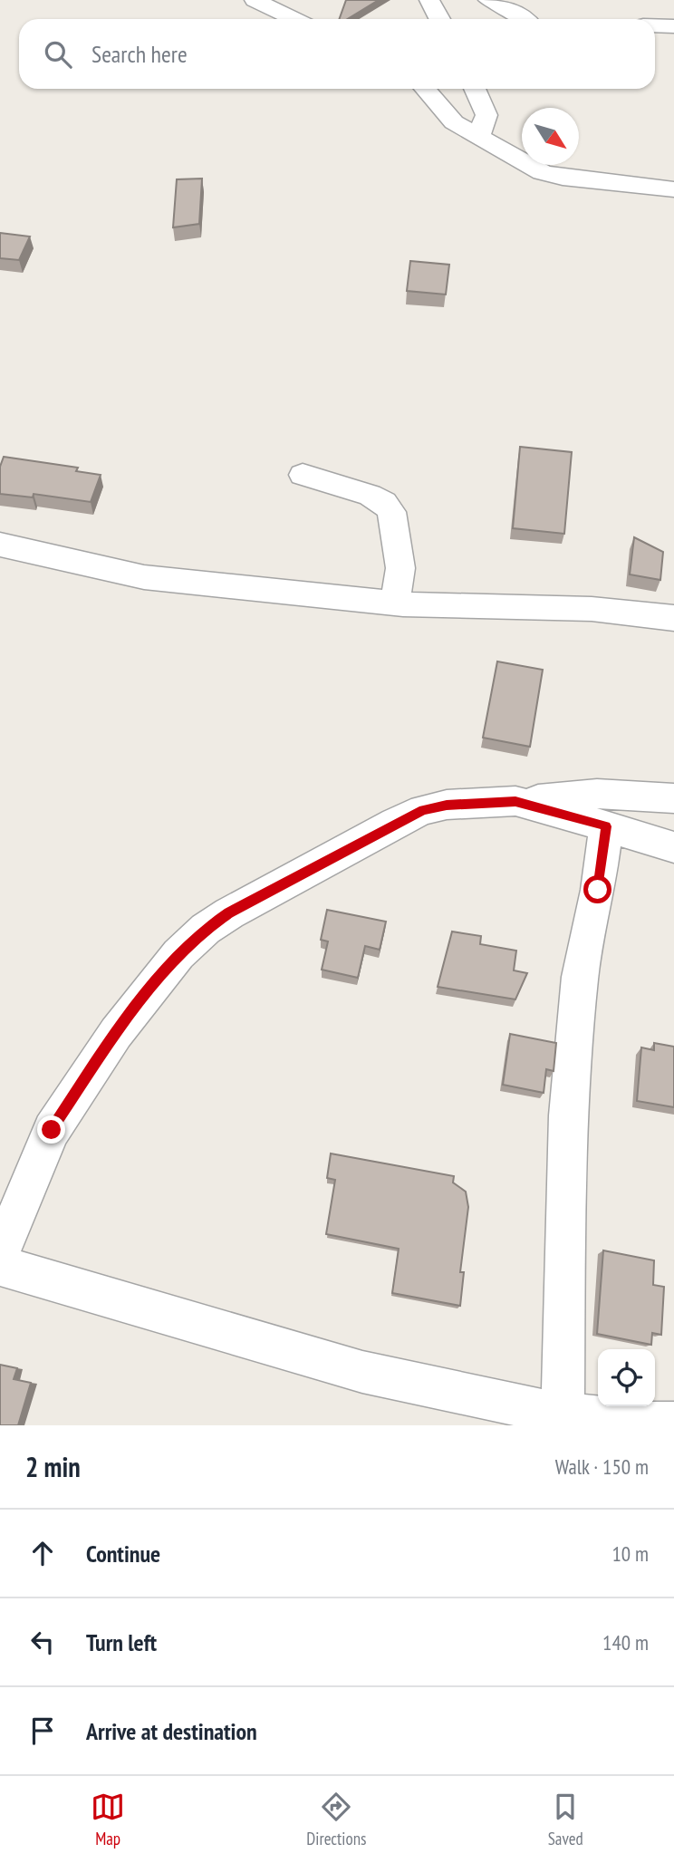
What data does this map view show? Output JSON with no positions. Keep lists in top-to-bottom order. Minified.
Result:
{"north":"bottom right","page":{"search":"Search here","heading":["2 min","Walk · 150 m"],"list":[["Continue","10 m"],["Turn left","140 m"],"Arrive at destination"],"nav":["Map","Directions","Saved"]}}
